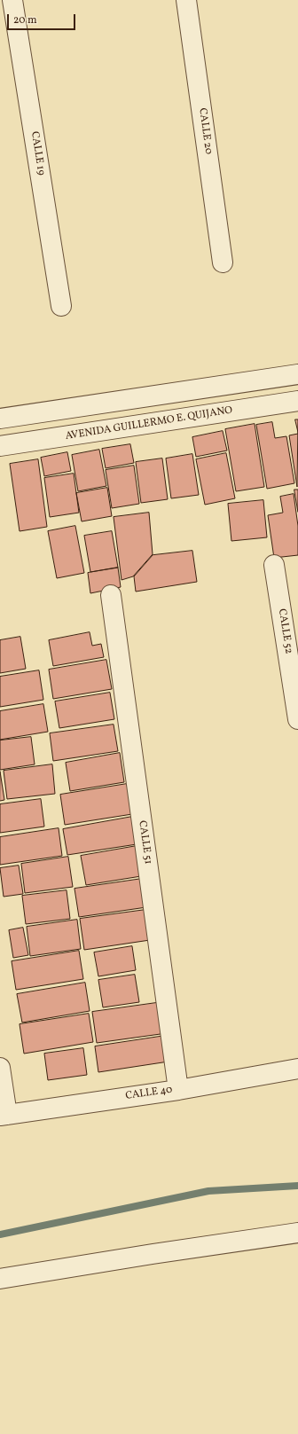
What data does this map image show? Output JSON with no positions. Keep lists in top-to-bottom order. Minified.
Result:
{"streets":{"street":["CALLE 20","CALLE 19","AVENIDA GUILLERMO E. QUIJANO","CALLE 52","CALLE 51","CALLE 40"]},"crossings":[["CALLE 51","CALLE 40"]],"scale_bar":"20 m"}
